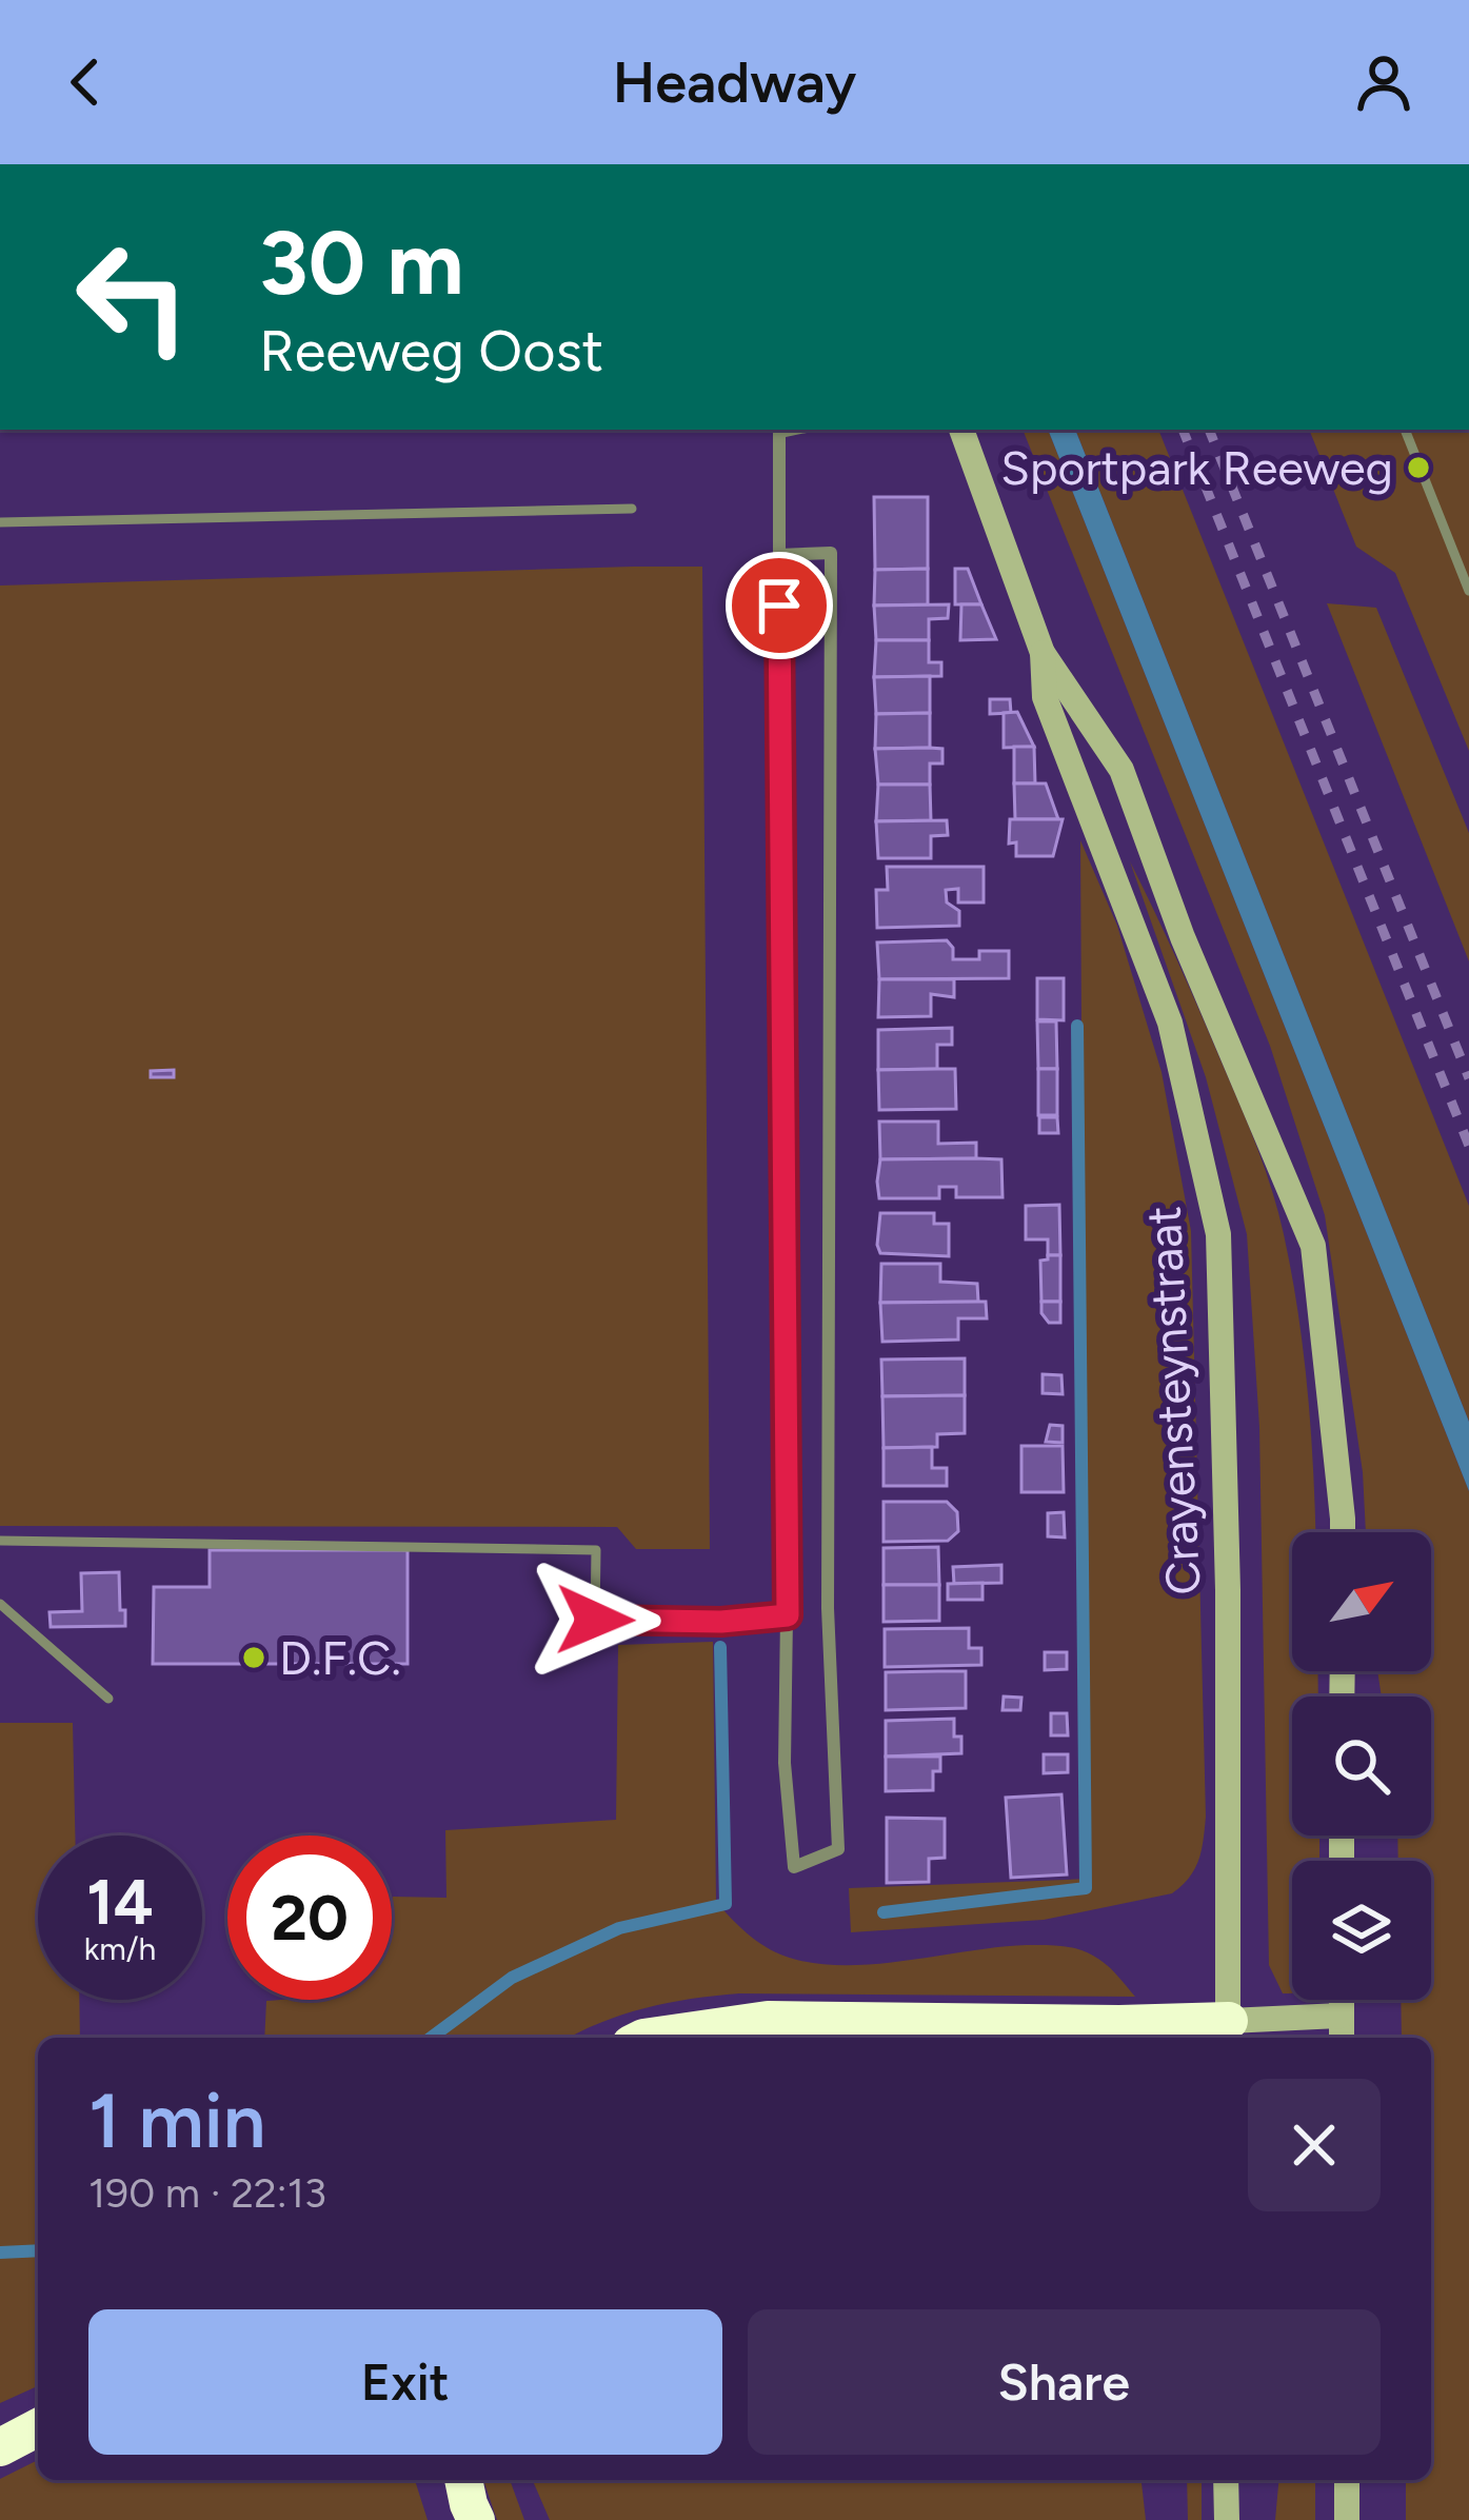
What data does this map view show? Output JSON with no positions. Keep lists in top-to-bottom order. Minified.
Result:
{"streets":{"main road":["Crayensteynstraat"]},"places":["Sportpark Reeweg","D.F.C."],"north":"top right","page":{"header":"Headway","turn":["30 m","Reeweg Oost"],"speed":"14 km/h","limit":"20","heading":["1 min","190 m · 22:13"],"buttons":["Exit","Share"]}}
